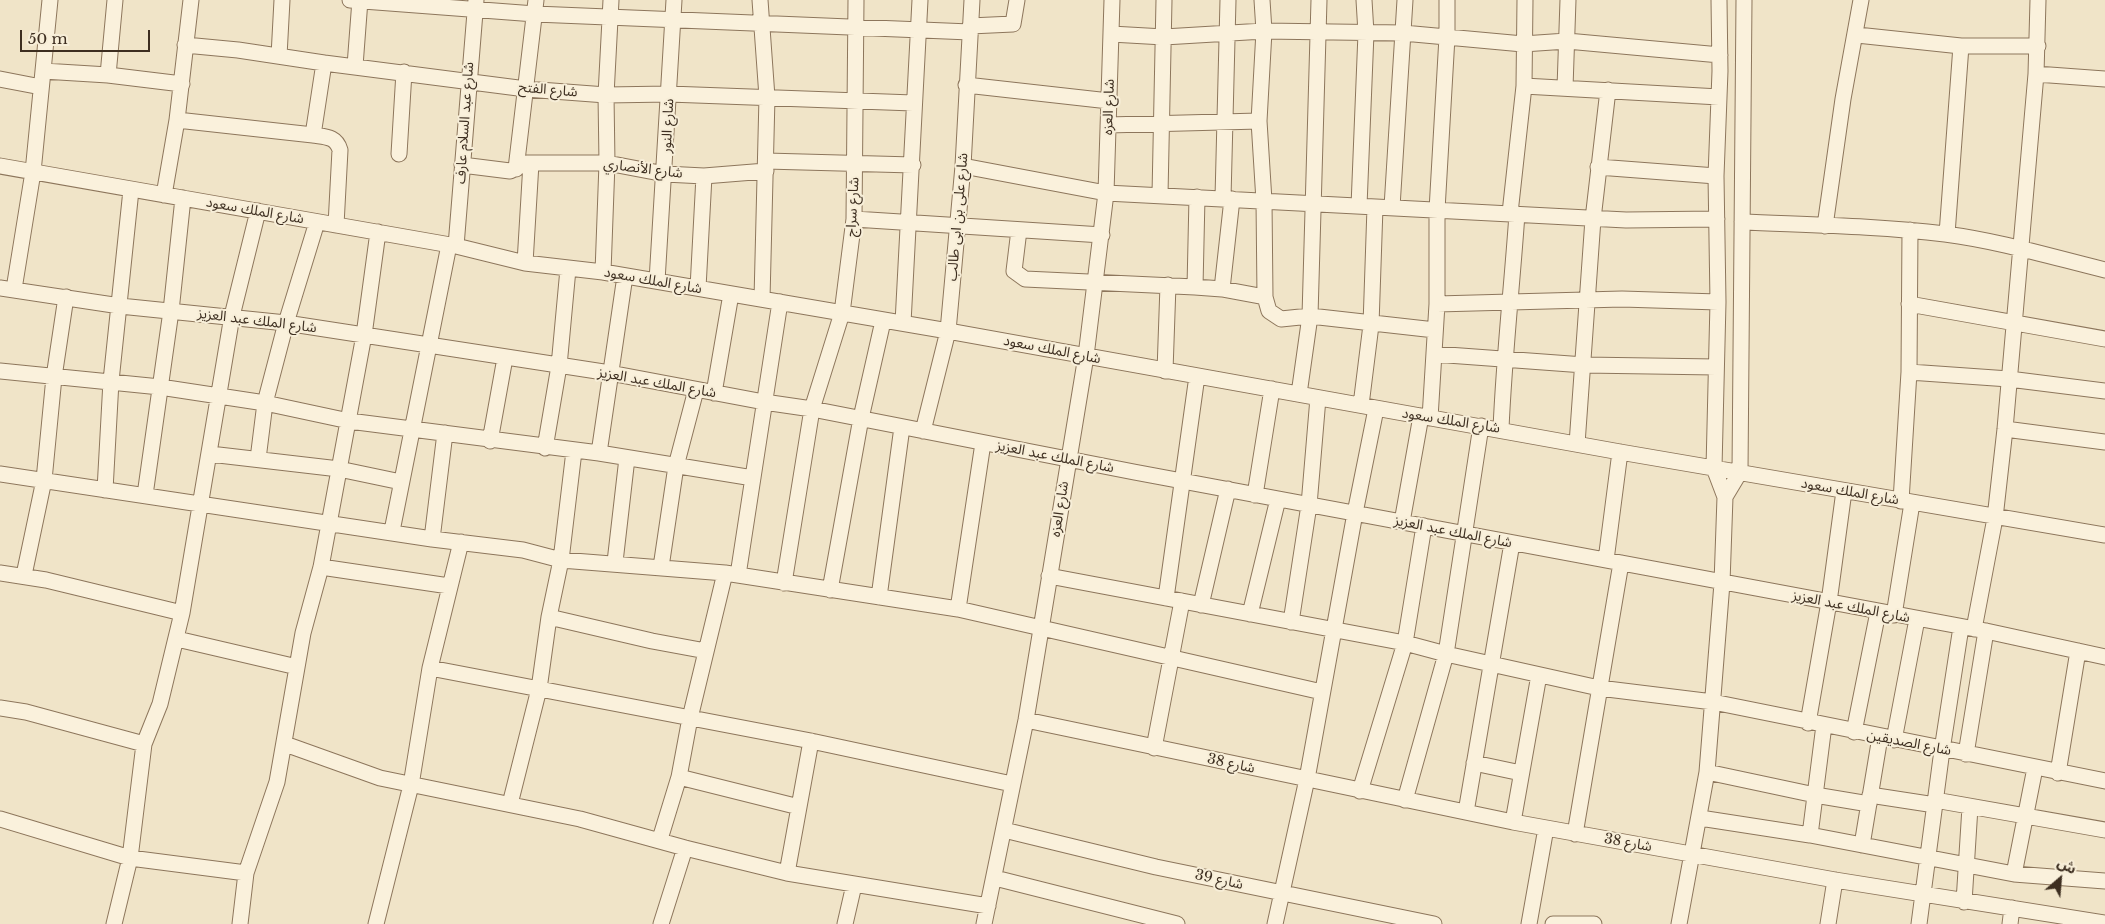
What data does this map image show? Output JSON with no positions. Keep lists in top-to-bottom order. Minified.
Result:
{"streets":{"street":["شارع الفتح","شارع العزه","شارع عبد السلام عارف","شارع النور","شارع الأنصاري","شارع سراج","شارع الملك سعود","شارع على بن ابى طالب","شارع الملك عبد العزيز","شارع الصديقين","شارع 38","شارع 39"]},"crossings":[["شارع الفتح","شارع عبد السلام عارف"],["شارع الفتح","شارع النور"],["شارع الفتح","شارع سراج"],["شارع العزه","شارع الملك سعود"],["شارع العزه","شارع الملك عبد العزيز"],["شارع العزه","شارع الصديقين"],["شارع العزه","شارع 38"],["شارع العزه","شارع 39"],["شارع عبد السلام عارف","شارع الأنصاري"],["شارع عبد السلام عارف","شارع الملك سعود"],["شارع عبد السلام عارف","شارع الملك عبد العزيز"],["شارع النور","شارع الأنصاري"],["شارع النور","شارع الملك سعود"],["شارع الأنصاري","شارع سراج"],["شارع سراج","شارع الملك سعود"],["شارع سراج","شارع الملك عبد العزيز"],["شارع الملك سعود","شارع على بن ابى طالب"],["شارع على بن ابى طالب","شارع الملك عبد العزيز"]],"scale_bar":"50 m","north":"top right"}
